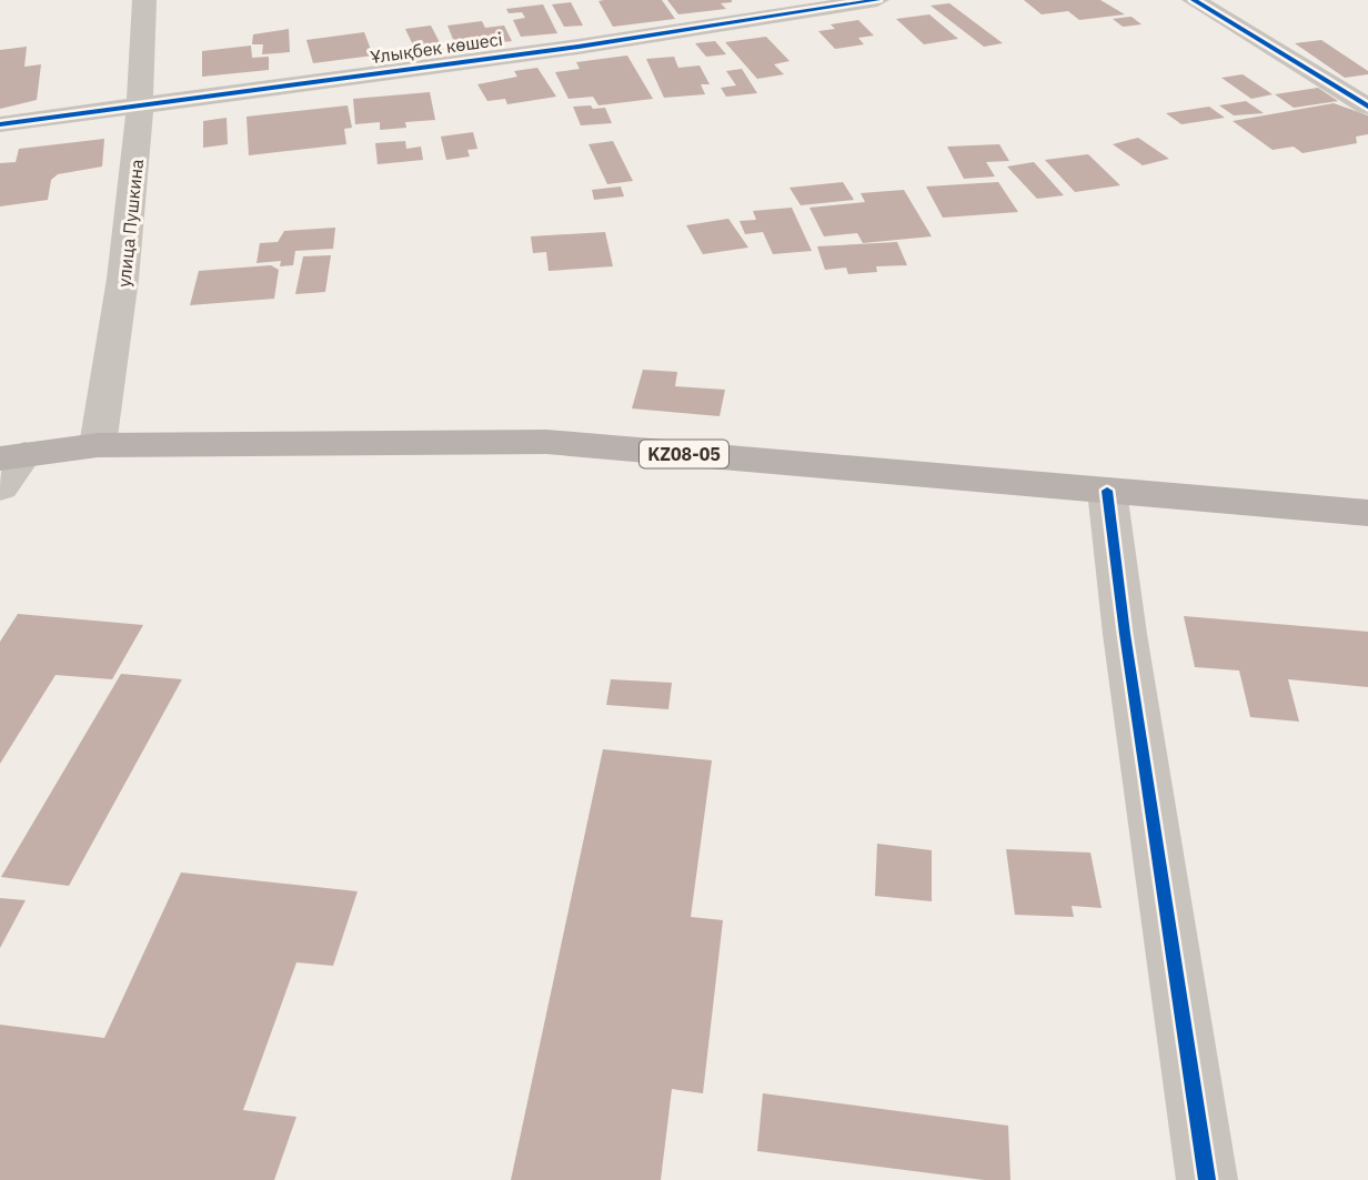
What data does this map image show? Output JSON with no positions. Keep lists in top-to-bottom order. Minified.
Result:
{"streets":{"main road":["KZ08-05"],"street":["Ұлықбек көшесі","улица Пушкина"]},"crossings":[["Ұлықбек көшесі","улица Пушкина"],["улица Пушкина","KZ08-05"]]}
